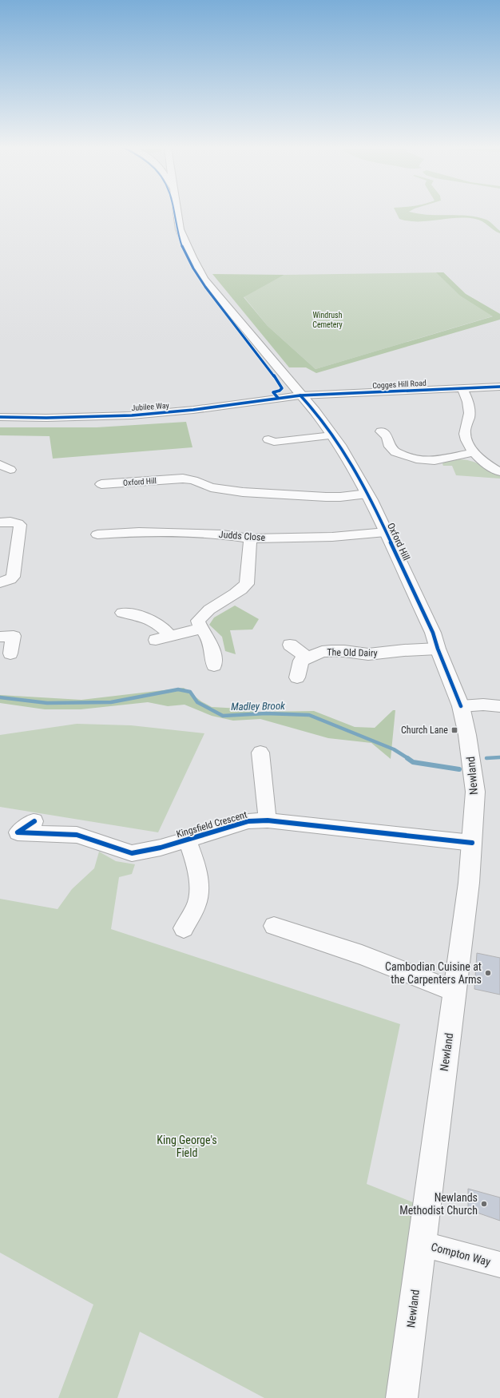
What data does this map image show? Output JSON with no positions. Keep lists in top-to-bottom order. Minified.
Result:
{"streets":{"main road":["Oxford Hill","Newland"],"street":["Cogges Hill Road","Jubilee Way","Judds Close","The Old Dairy","Kingsfield Crescent","Compton Way"]},"crossings":[["Cogges Hill Road","Jubilee Way"],["Cogges Hill Road","Oxford Hill"],["Jubilee Way","Oxford Hill"],["Oxford Hill","Judds Close"],["Oxford Hill","The Old Dairy"],["Oxford Hill","Newland"],["Newland","Kingsfield Crescent"],["Newland","Compton Way"]],"water":["Madley Brook"],"parks":["Windrush Cemetery","King George's Field"],"places":{"transit":["Church Lane"],"other":["Cambodian Cuisine at the Carpenters Arms","Newlands Methodist Church"]}}
